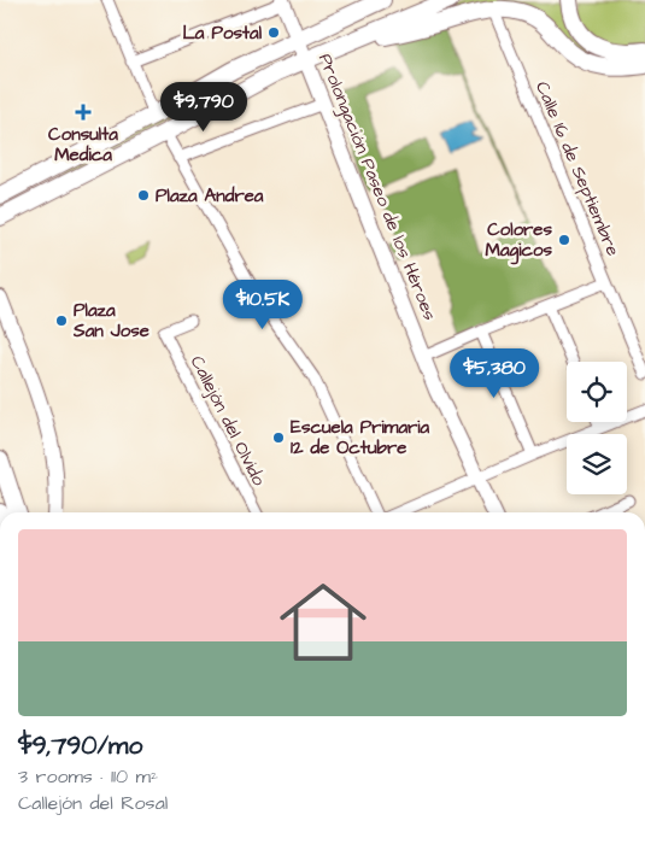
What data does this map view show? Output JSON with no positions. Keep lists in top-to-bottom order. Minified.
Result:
{"streets":{"street":["Calle 16 de Septiembre","Prolongación Paseo de los Héroes","Callejón del Olvido"]},"places":{"other":["La Postal","Plaza Andrea","Colores Magicos","Plaza San Jose","Escuela Primaria 12 de Octubre"],"health":["Consulta Medica"]},"page":{"price":["$9,790","$10.5K","$5,380"],"list":[{"name":"$9,790/mo","note":"3 rooms · 110 m² · Callejón del Rosal"}]}}
